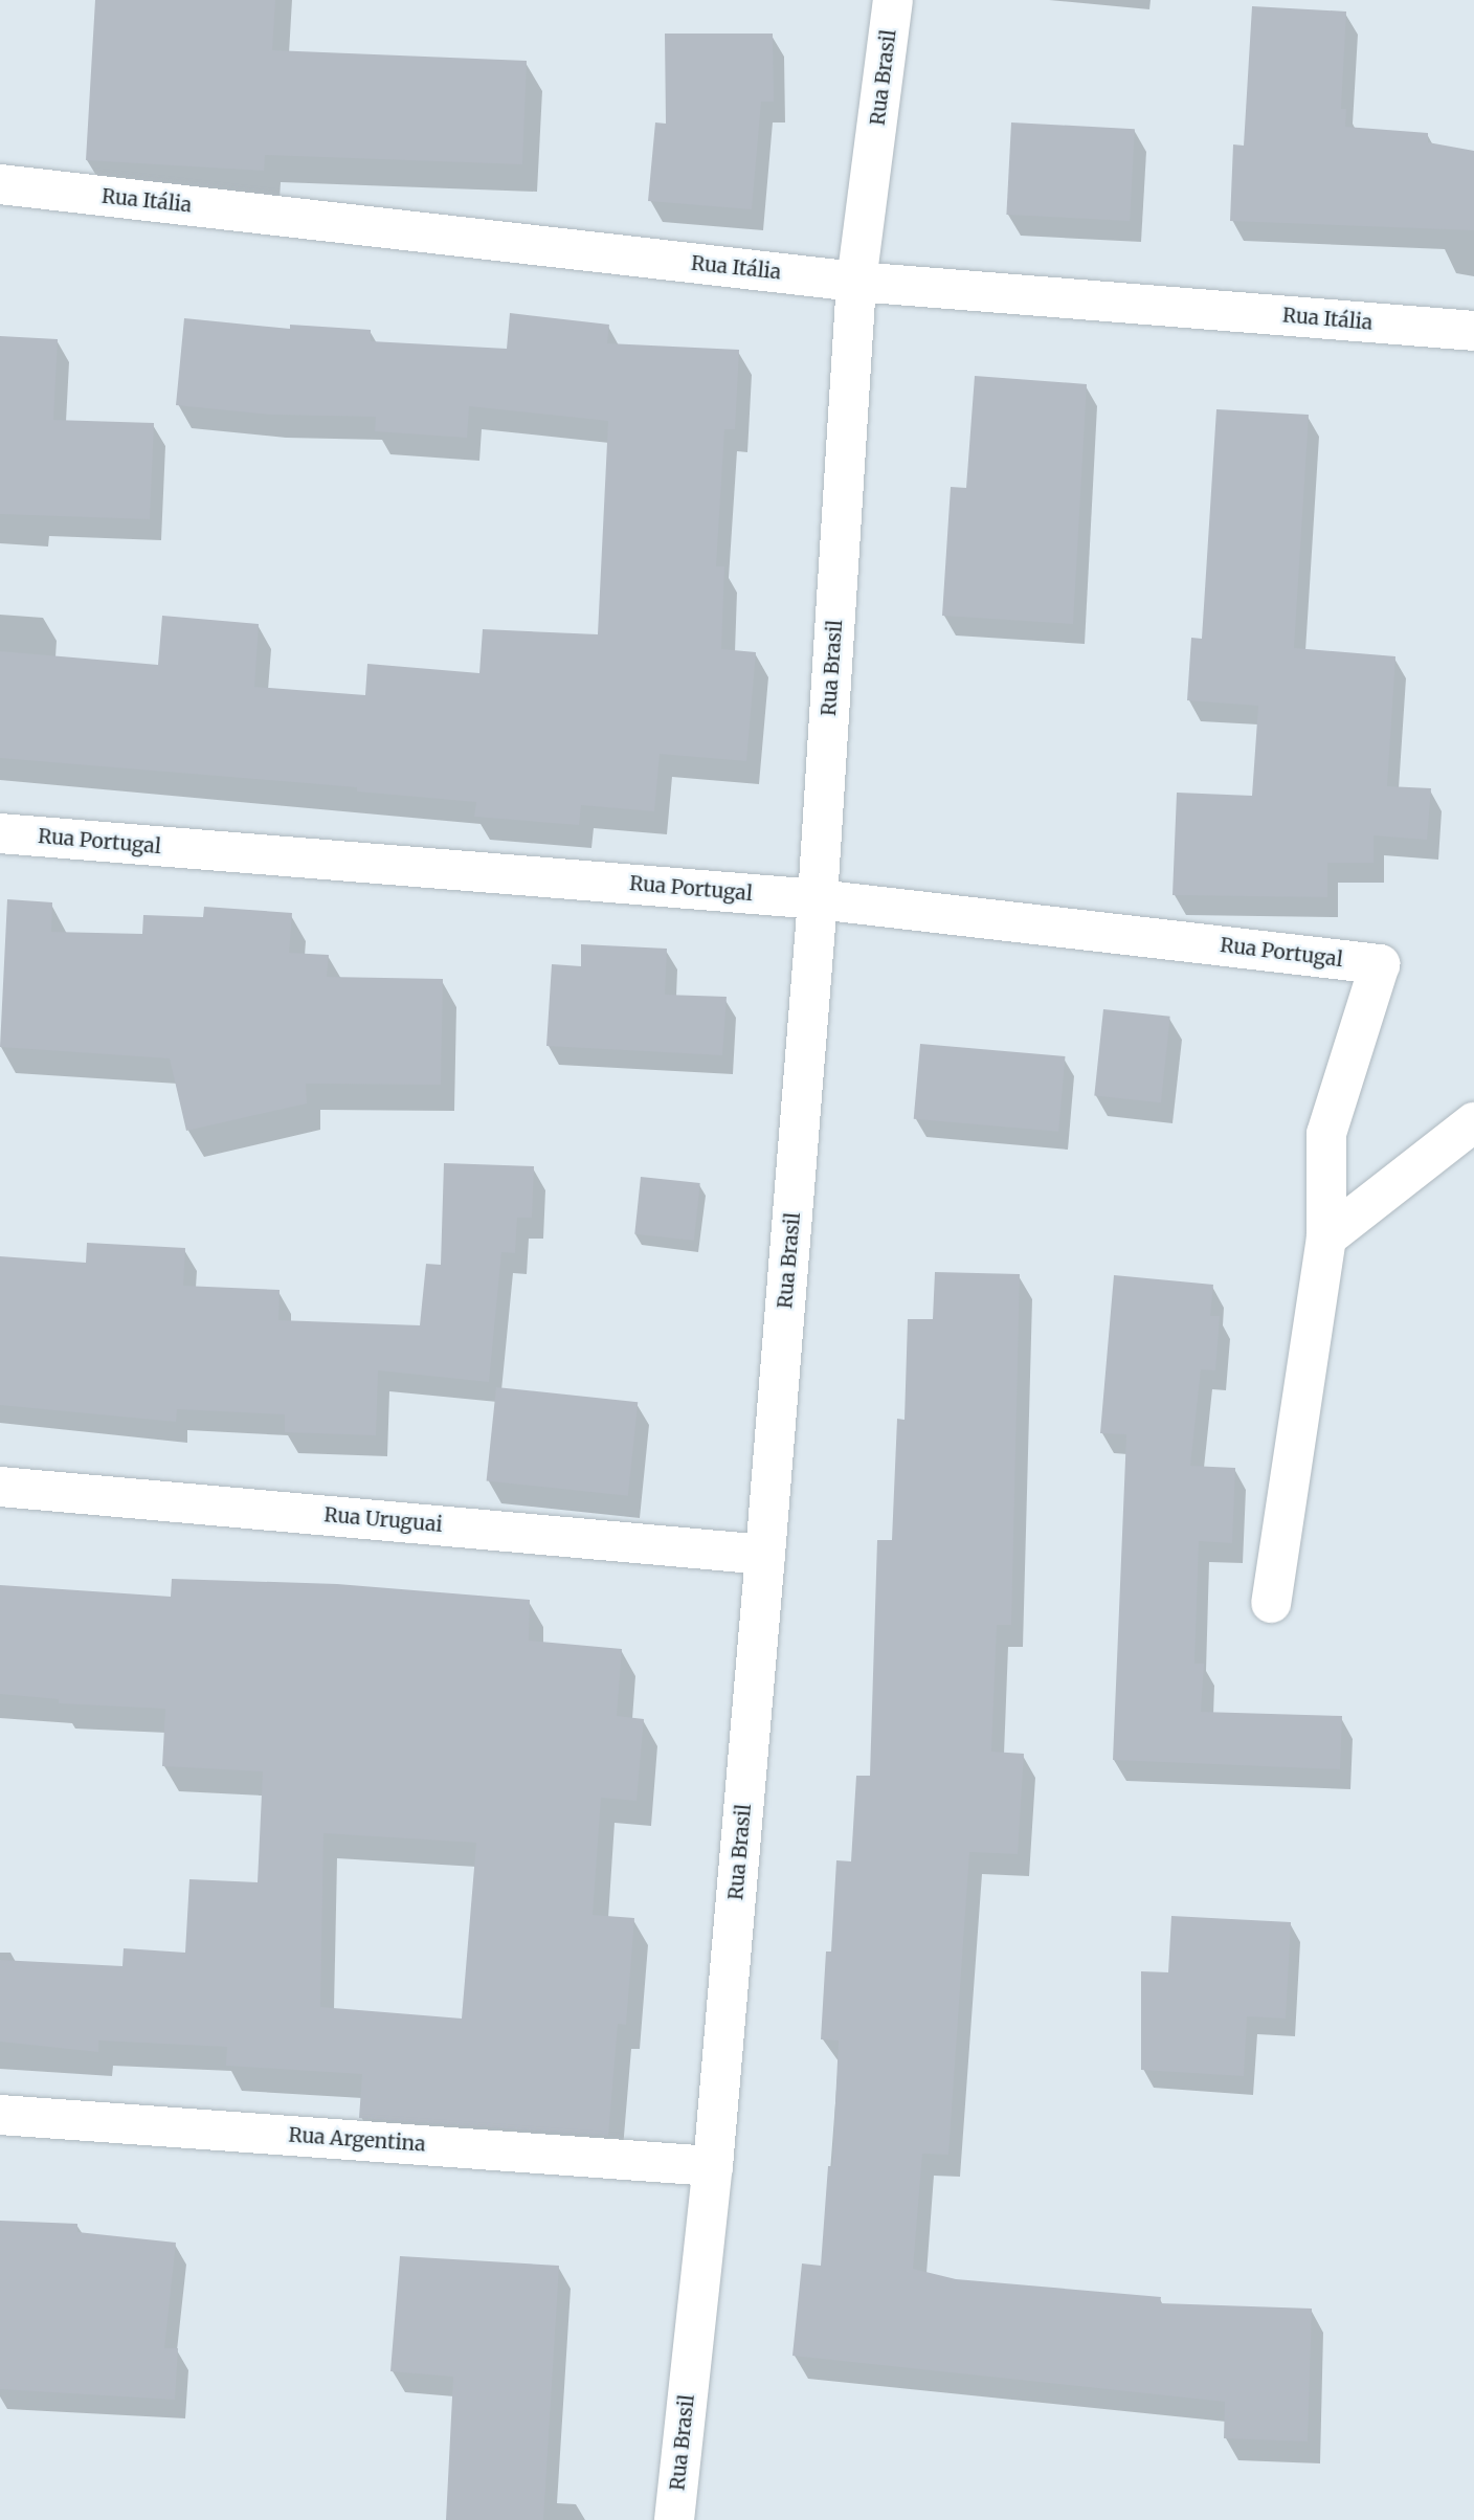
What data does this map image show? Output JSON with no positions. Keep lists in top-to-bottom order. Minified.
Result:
{"streets":{"street":["Rua Brasil","Rua Itália","Rua Portugal","Rua Uruguai","Rua Argentina"]},"crossings":[["Rua Brasil","Rua Itália"],["Rua Brasil","Rua Portugal"],["Rua Brasil","Rua Uruguai"],["Rua Brasil","Rua Argentina"]]}
